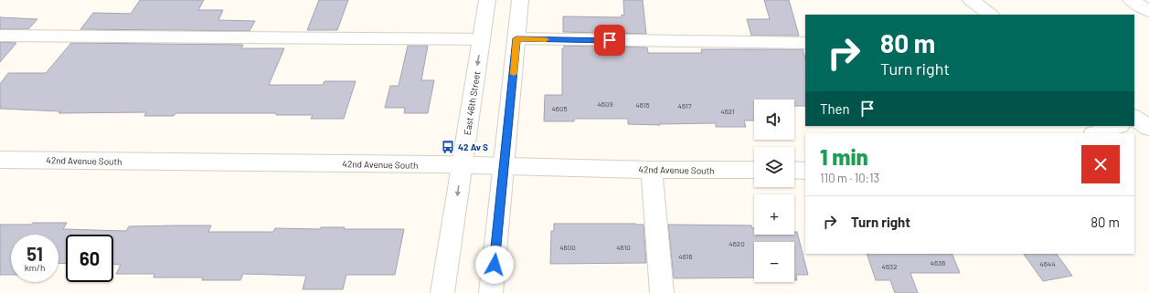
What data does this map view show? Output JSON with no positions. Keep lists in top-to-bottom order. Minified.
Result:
{"streets":{"street":["East 46th Street","42nd Avenue South"]},"crossings":[["East 46th Street","42nd Avenue South"]],"places":{"bus stop":["42 Av S"]},"house_numbers":["4609","4615","4617","4605","4621","4620","4600","4610","4616","4636","4644","4632"],"page":{"turn":["80 m","Turn right"],"then":"Then","map_buttons":["+","−"],"heading":["1 min","110 m · 10:13"],"list":[{"name":"Turn right","value":"80 m"}],"speed":"51 km/h","limit":"60"}}
